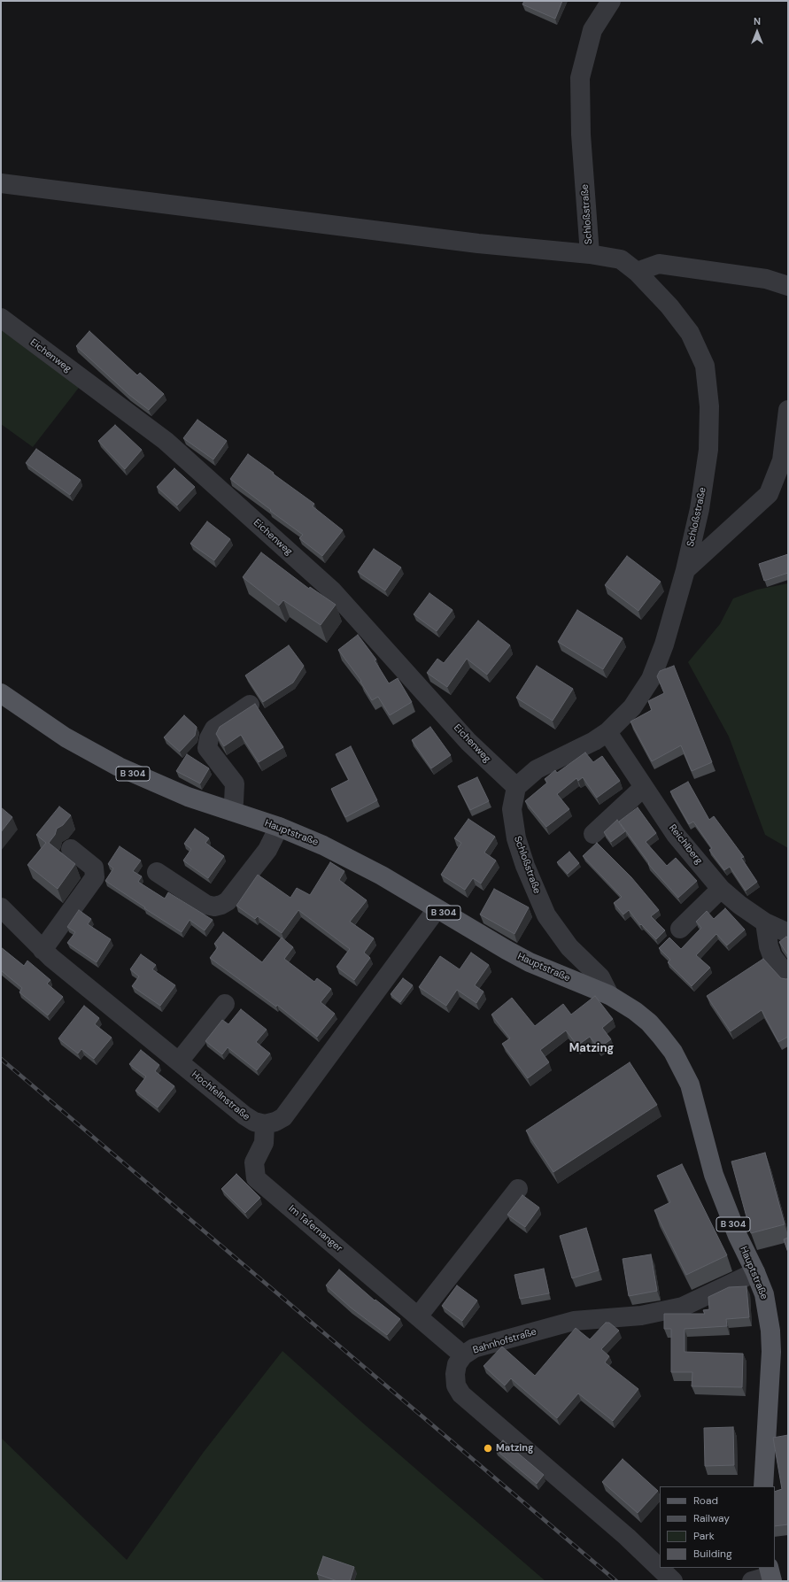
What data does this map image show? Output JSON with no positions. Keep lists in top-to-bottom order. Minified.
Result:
{"streets":{"main road":["B 304","Hauptstraße"],"street":["Schloßstraße","Eichenweg","Reichlberg","Hochfellnstraße","Im Tafernanger","Bahnhofstraße"]},"crossings":[["Schloßstraße","Eichenweg"],["Schloßstraße","Hauptstraße"],["Schloßstraße","Reichlberg"],["Hauptstraße","Bahnhofstraße"],["Hochfellnstraße","Im Tafernanger"],["Im Tafernanger","Bahnhofstraße"]],"districts":["Matzing"],"places":["Matzing"],"legend":["Road","Railway","Park","Building"],"north":"top"}
